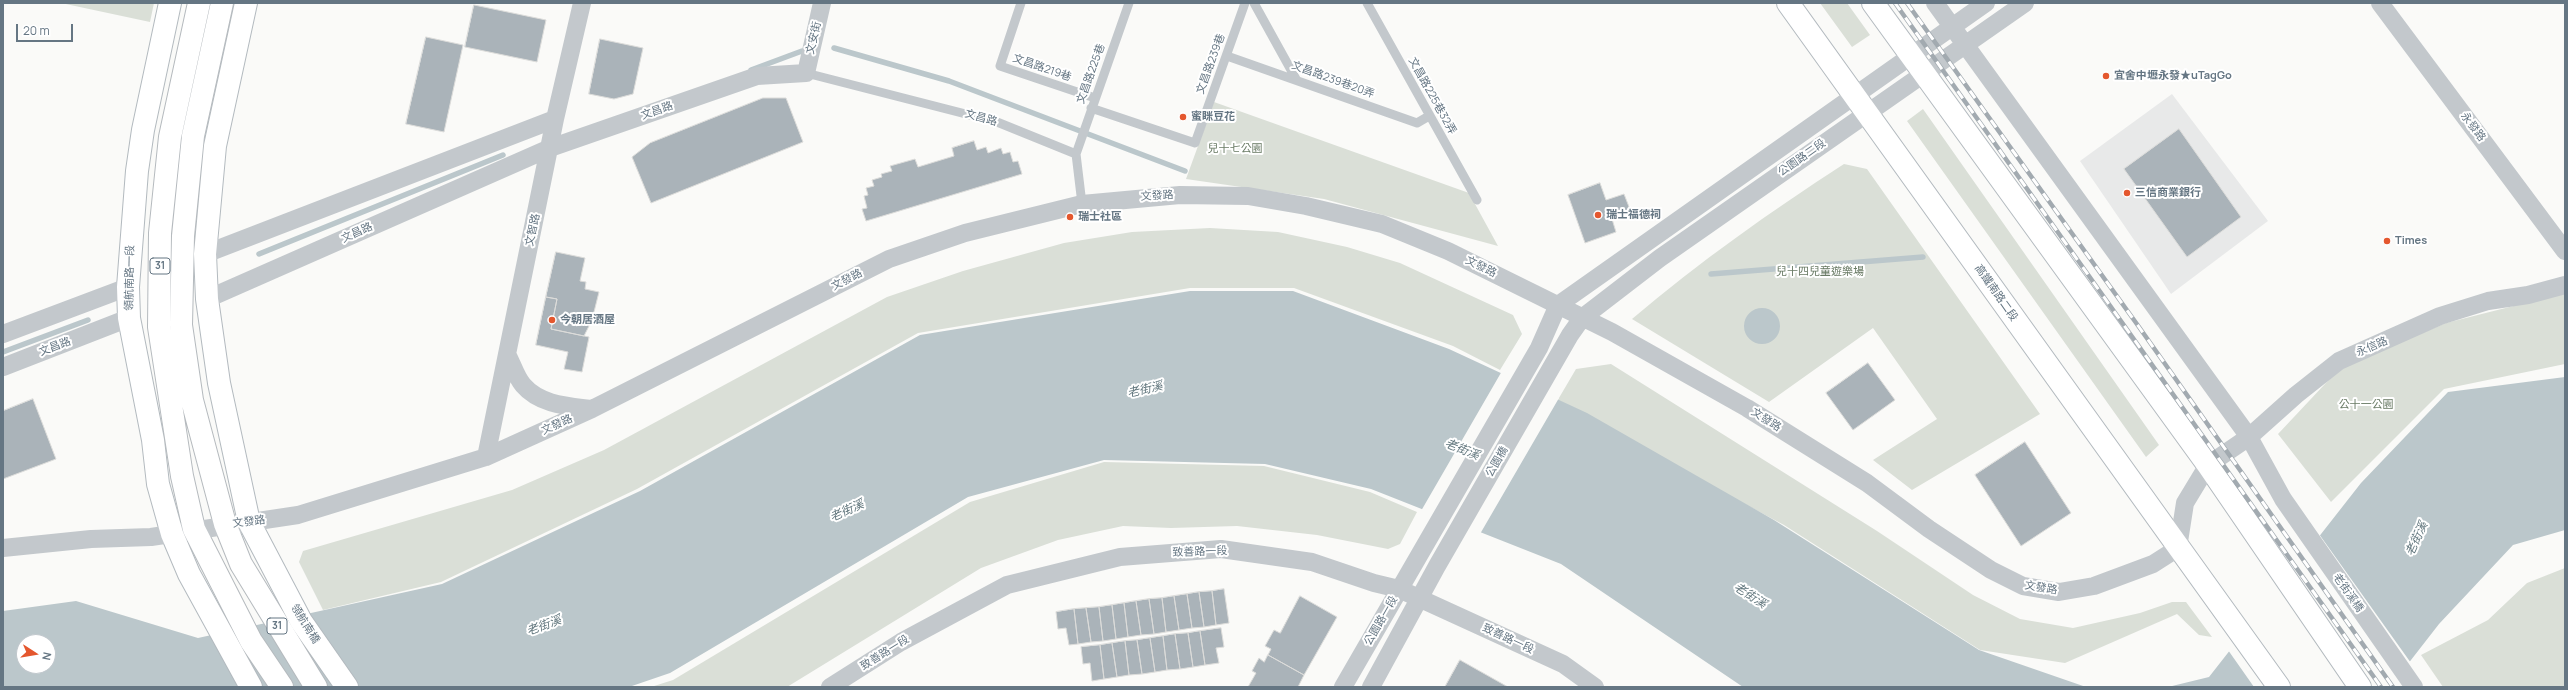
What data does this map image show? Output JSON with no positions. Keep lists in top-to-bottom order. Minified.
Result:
{"streets":{"street":["文安街","文昌路","永發路","公園路二段","文發路","文智路","31","領航南路一段","高鐵南路二段","永信路","公園橋","致善路一段","老街溪橋","公園路一段","領航南橋"],"lane":["文昌路239巷","文昌路219巷","文昌路225巷","文昌路239巷20弄","文昌路225巷32弄"]},"crossings":[["文安街","文昌路"],["文昌路239巷","文昌路225巷"],["文昌路239巷","文昌路239巷20弄"],["文昌路219巷","文昌路225巷"],["文昌路225巷","文昌路"],["文昌路239巷20弄","文昌路225巷32弄"],["文昌路","文智路"],["文昌路","31"],["文昌路","領航南路一段"],["公園路二段","文發路"],["公園路二段","高鐵南路二段"],["公園路二段","公園橋"],["文發路","文智路"],["文發路","31"],["文發路","領航南路一段"],["文發路","高鐵南路二段"],["文發路","公園橋"],["文發路","領航南橋"],["31","領航南橋"],["永信路","老街溪橋"],["公園橋","致善路一段"],["公園橋","公園路一段"],["致善路一段","公園路一段"]],"water":["老街溪"],"parks":["兒十七公園","兒十四兒童遊樂場","公十一公園"],"places":["宜舍中壢永發★uTagGo","蜜眯豆花","三信商業銀行","瑞士福德祠","瑞士社區","Times","今朝居酒屋"],"scale_bar":"20 m","north":"right"}
